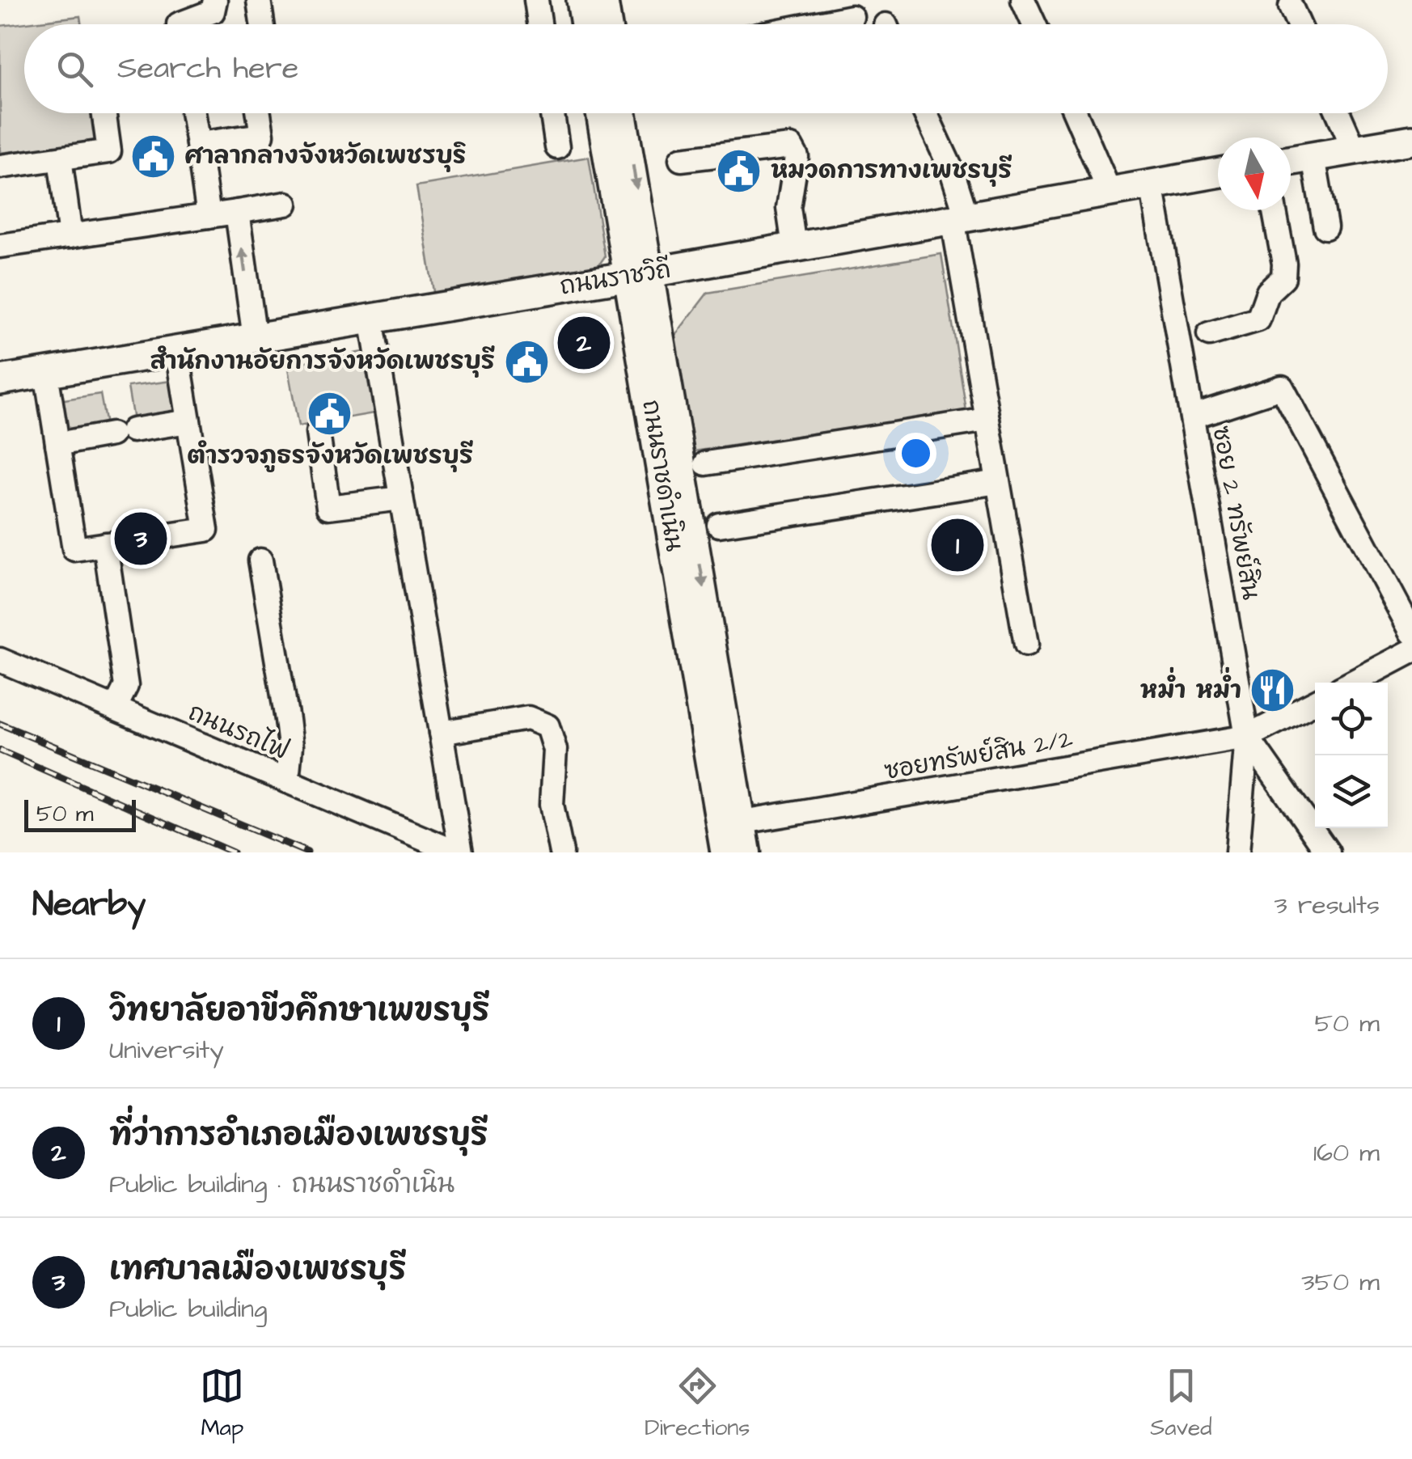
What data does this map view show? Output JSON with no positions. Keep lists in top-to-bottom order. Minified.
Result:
{"streets":{"main road":["ถนนราชวิถี","ถนนราชดำเนิน"],"street":["ซอย 2 ทรัพย์สิน","ถนนรถไฟ","ซอยทรัพย์สิน 2/2"]},"crossings":[["ถนนราชวิถี","ถนนราชดำเนิน"],["ถนนราชวิถี","ซอย 2 ทรัพย์สิน"],["ถนนราชดำเนิน","ซอยทรัพย์สิน 2/2"],["ซอย 2 ทรัพย์สิน","ซอยทรัพย์สิน 2/2"]],"places":{"public building":["ศาลากลางจังหวัดเพชรบุริ","หมวดการทางเพชรบุรี","สำนักงานอัยการจังหวัดเพชรบุรี","ตำรวจภูธรจังหวัดเพชรบุรี"],"restaurant":["หม่ำ หม่ำ"]},"scale_bar":"50 m","north":"bottom","page":{"search":"Search here","pins":["2","3","1"],"scale":"50 m","heading":["Nearby","3 results"],"list":[{"mark":"1","name":"วิทยาลัยอาขีวคึกษาเพขรบุรี","note":"University","value":"50 m"},{"mark":"2","name":"ที่ว่าการอำเภอเมืองเพชรบุรี","note":"Public building · ถนนราชดำเนิน","value":"160 m"},{"mark":"3","name":"เทศบาลเมืองเพชรบุรี","note":"Public building","value":"350 m"}],"nav":["Map","Directions","Saved"]}}
